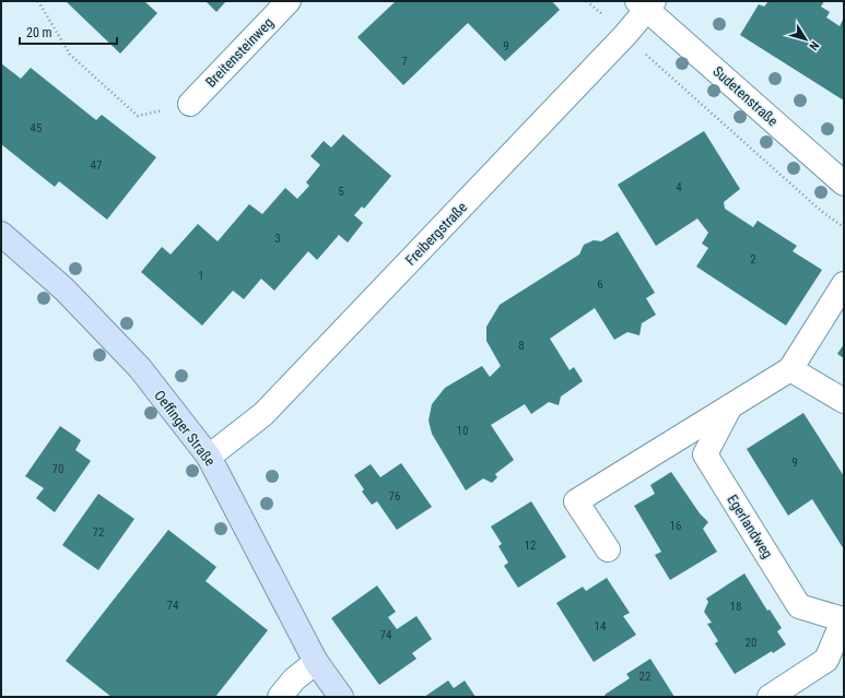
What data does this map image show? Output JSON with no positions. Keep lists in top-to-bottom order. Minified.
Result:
{"streets":{"street":["Breitensteinweg","Sudetenstraße","Freibergstraße","Oeffinger Straße","Egerlandweg"]},"crossings":[["Sudetenstraße","Freibergstraße"],["Freibergstraße","Oeffinger Straße"]],"house_numbers":["9","7","45","47","4","5","3","2","1","6","8","10","9","70","76","16","72","12","74","18","14","74","20","22"],"scale_bar":"20 m","north":"bottom right"}
